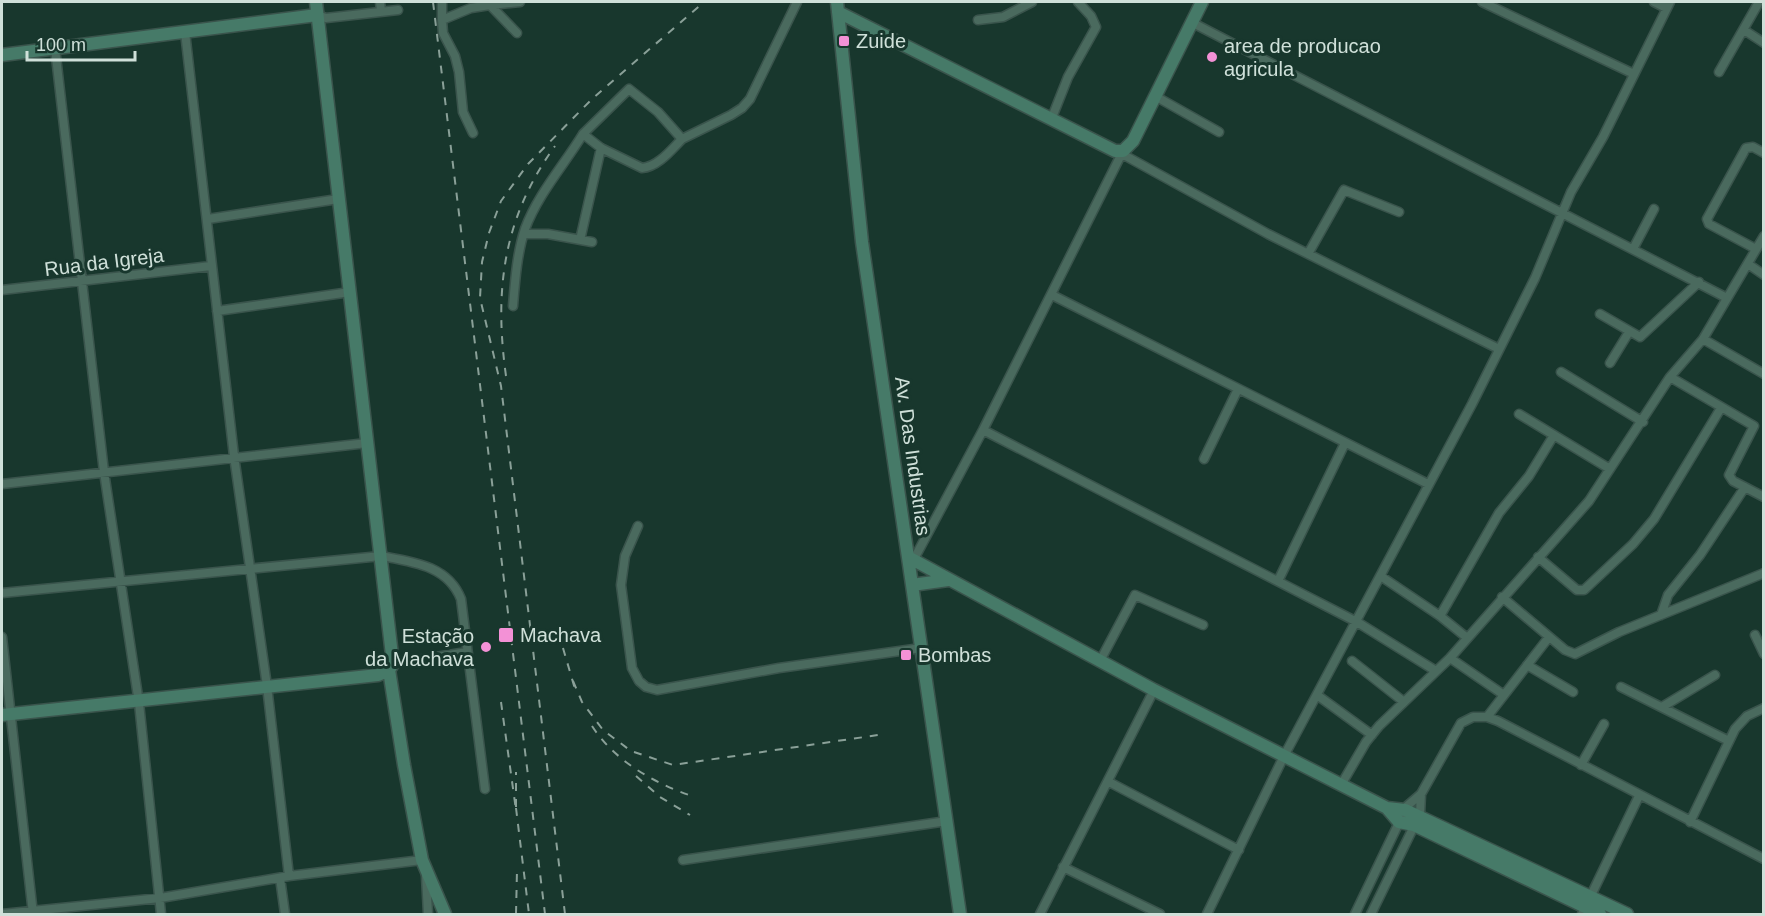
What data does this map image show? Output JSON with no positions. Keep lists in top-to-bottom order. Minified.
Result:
{"streets":{"street":["Rua da Igreja","Av. Das Industrias"]},"places":{"transit":["Zuide","Machava","Bombas"],"other":["area de producao agricula","Estação da Machava"]},"scale_bar":"100 m"}
